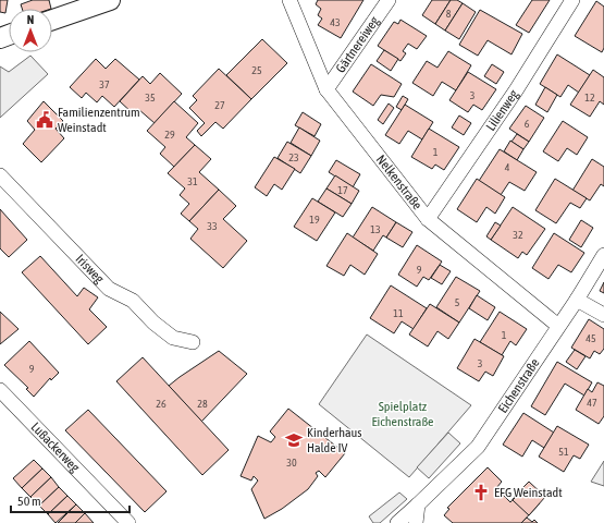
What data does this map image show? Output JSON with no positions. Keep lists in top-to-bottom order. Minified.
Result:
{"streets":{"street":["Gärtnereiweg","Lilienweg","Nelkenstraße","Irisweg","Eichenstraße","Lußackerweg"]},"crossings":[["Gärtnereiweg","Nelkenstraße"],["Lilienweg","Nelkenstraße"],["Nelkenstraße","Eichenstraße"]],"parks":["Spielplatz Eichenstraße"],"places":{"public building":["Familienzentrum Weinstadt"],"school or university":["Kinderhaus Halde IV"],"church":["EFG Weinstadt"]},"house_numbers":["8","43","25","37","3","35","12","27","6","29","1","23","4","31","17","19","33","13","32","9","5","11","1","45","3","9","47","26","28","51","30"],"scale_bar":"50 m","north":"top"}
